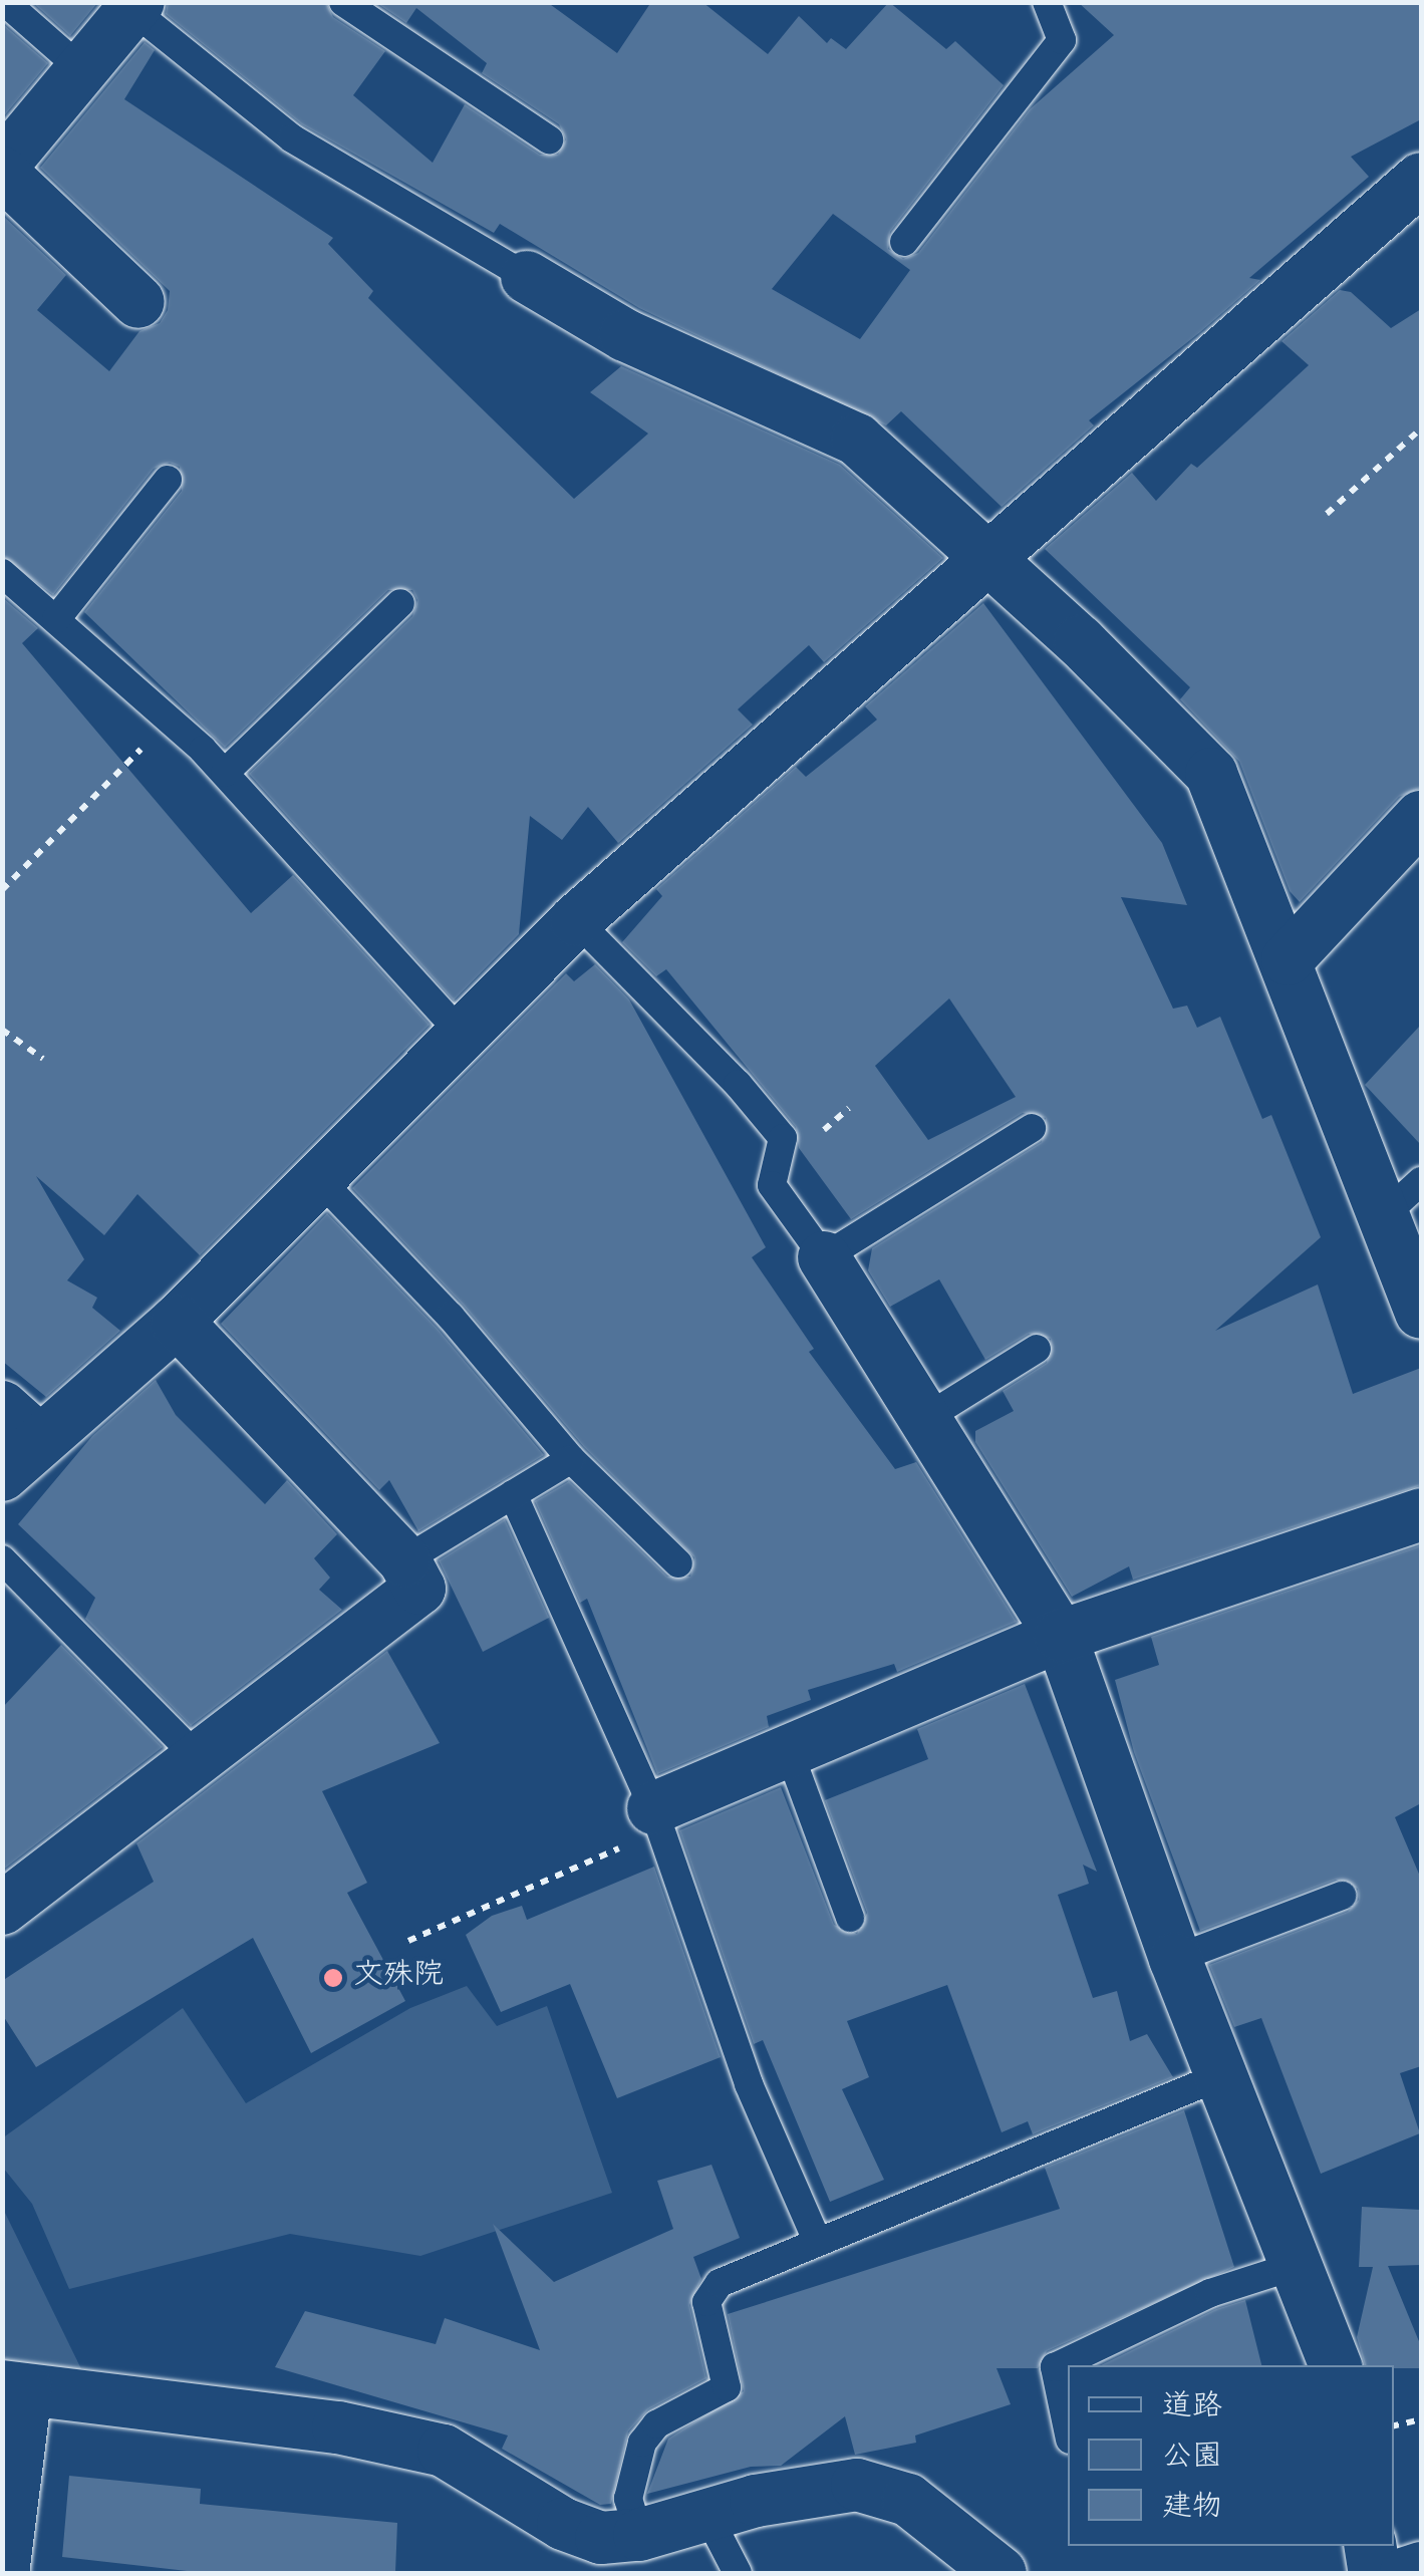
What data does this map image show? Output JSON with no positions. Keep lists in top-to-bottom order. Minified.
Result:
{"places":["文殊院"],"legend":["道路","公園","建物"]}
